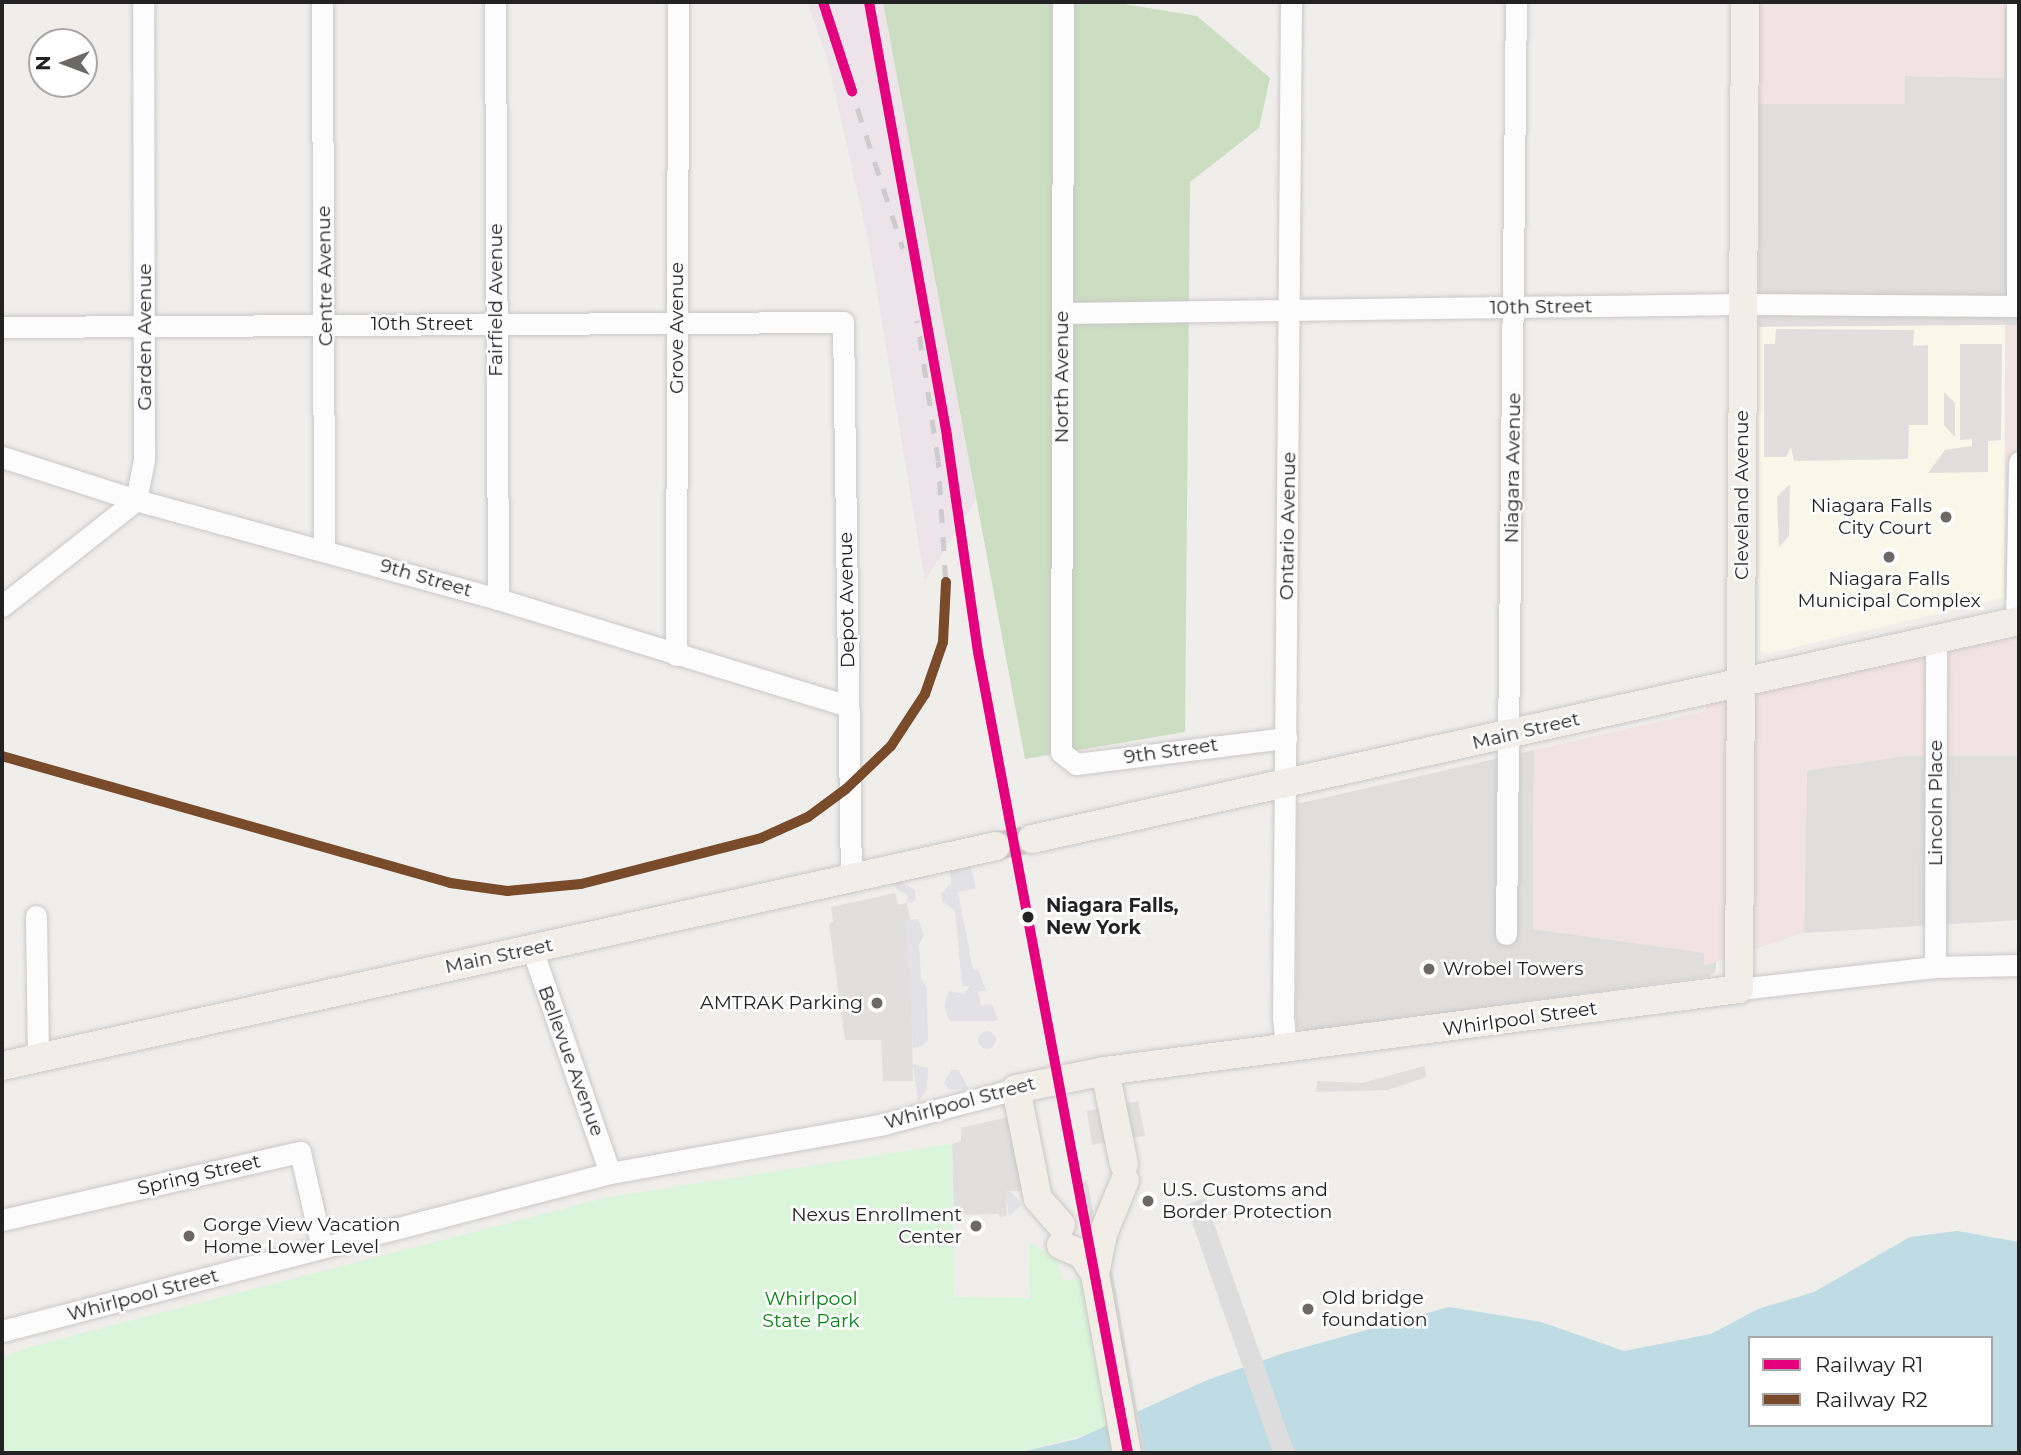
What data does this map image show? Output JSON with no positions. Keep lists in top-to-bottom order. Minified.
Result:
{"streets":{"main road":["Cleveland Avenue","Main Street","Whirlpool Street"],"street":["Centre Avenue","Fairfield Avenue","10th Street","Grove Avenue","Garden Avenue","North Avenue","Niagara Avenue","Ontario Avenue","9th Street","Depot Avenue","Lincoln Place","Bellevue Avenue","Spring Street"]},"crossings":[["Centre Avenue","10th Street"],["Centre Avenue","9th Street"],["Fairfield Avenue","10th Street"],["Fairfield Avenue","9th Street"],["10th Street","Grove Avenue"],["10th Street","Garden Avenue"],["10th Street","North Avenue"],["10th Street","Niagara Avenue"],["10th Street","Cleveland Avenue"],["10th Street","Ontario Avenue"],["10th Street","Depot Avenue"],["Grove Avenue","9th Street"],["Garden Avenue","9th Street"],["North Avenue","9th Street"],["Niagara Avenue","Main Street"],["Cleveland Avenue","Main Street"],["Cleveland Avenue","Whirlpool Street"],["Ontario Avenue","9th Street"],["Ontario Avenue","Main Street"],["Ontario Avenue","Whirlpool Street"],["9th Street","Depot Avenue"],["Depot Avenue","Main Street"],["Main Street","Lincoln Place"],["Main Street","Bellevue Avenue"],["Lincoln Place","Whirlpool Street"],["Whirlpool Street","Bellevue Avenue"],["Whirlpool Street","Spring Street"]],"parks":["Whirlpool State Park"],"places":["Niagara Falls City Court","Niagara Falls Municipal Complex","Niagara Falls, New York","Wrobel Towers","AMTRAK Parking","U.S. Customs and Border Protection","Nexus Enrollment Center","Gorge View Vacation Home Lower Level","Old bridge foundation"],"lines":["rail line R1","rail line R2"],"legend":["Railway R1","Railway R2"],"north":"left"}
